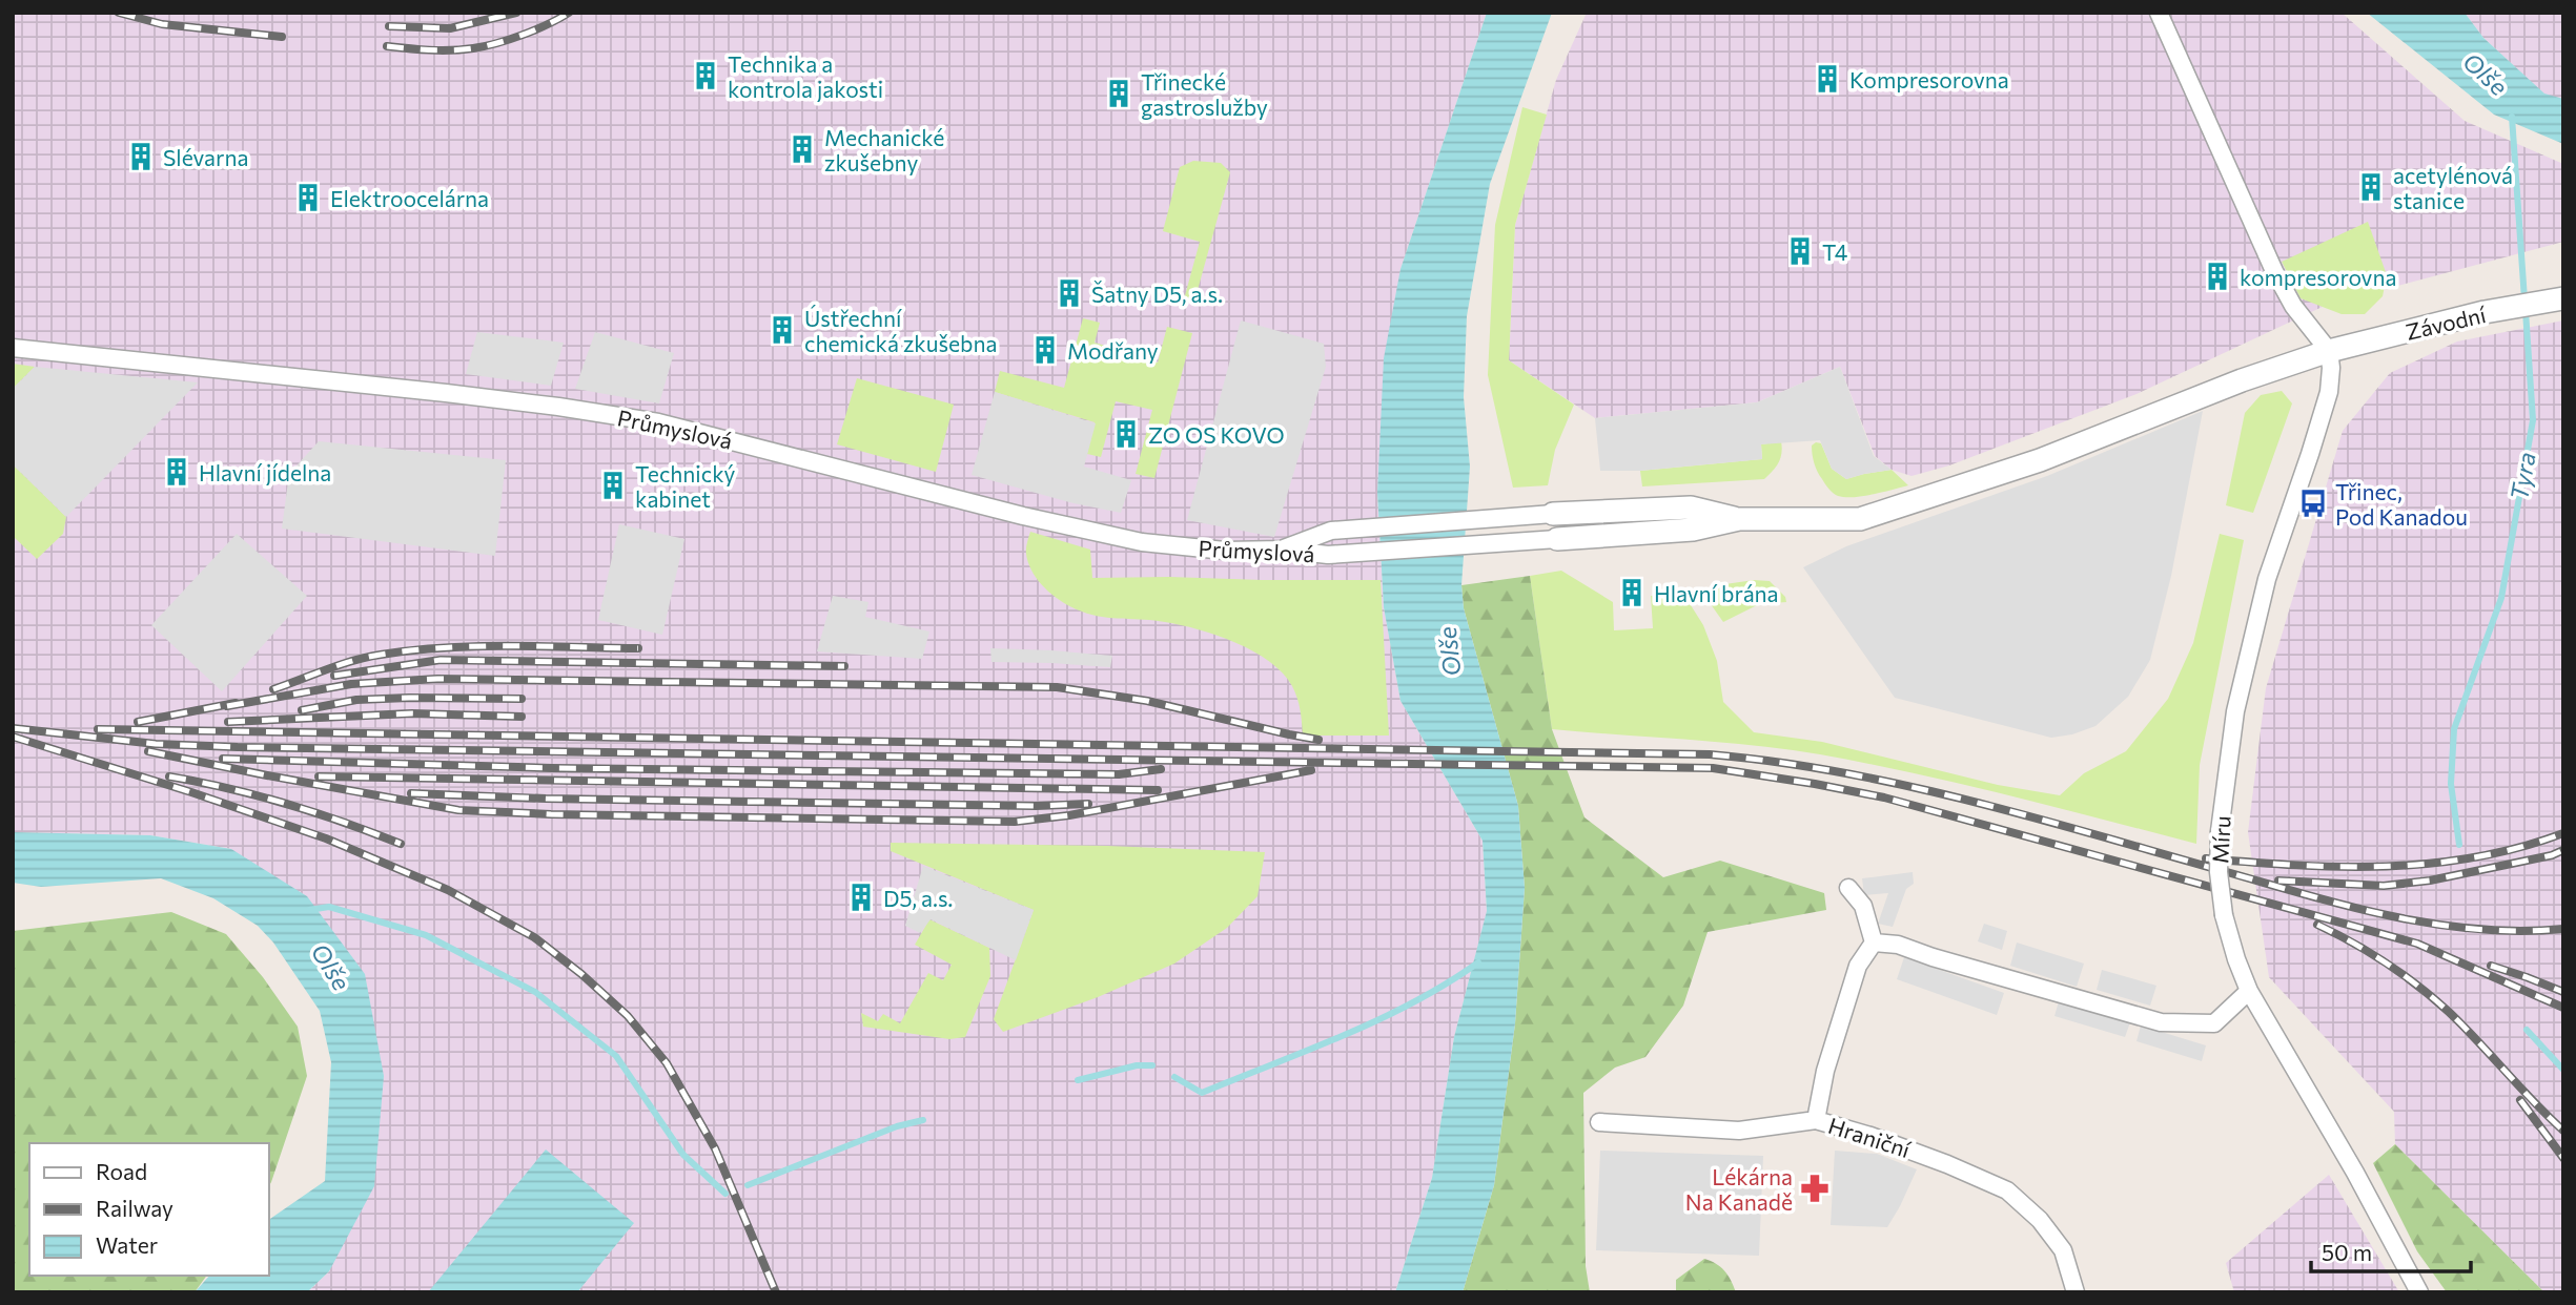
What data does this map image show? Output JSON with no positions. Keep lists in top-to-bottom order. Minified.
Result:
{"streets":{"street":["Závodní","Průmyslová","Míru","Hraniční"]},"crossings":[["Závodní","Míru"]],"water":["Olše","Tyra"],"places":{"building":["Technika a kontrola jakosti","Kompresorovna","Třinecké gastroslužby","Mechanické zkušebny","Slévarna","acetylénová stanice","Elektroocelárna","T4","kompresorovna","Šatny D5, a.s.","Ústřechní chemická zkušebna","Modřany","ZO OS KOVO","Hlavní jídelna","Technický kabinet","Hlavní brána","D5, a.s."],"bus stop":["Třinec, Pod Kanadou"],"pharmacy":["Lékárna Na Kanadě"]},"legend":["Road","Railway","Water"],"scale_bar":"50 m"}
